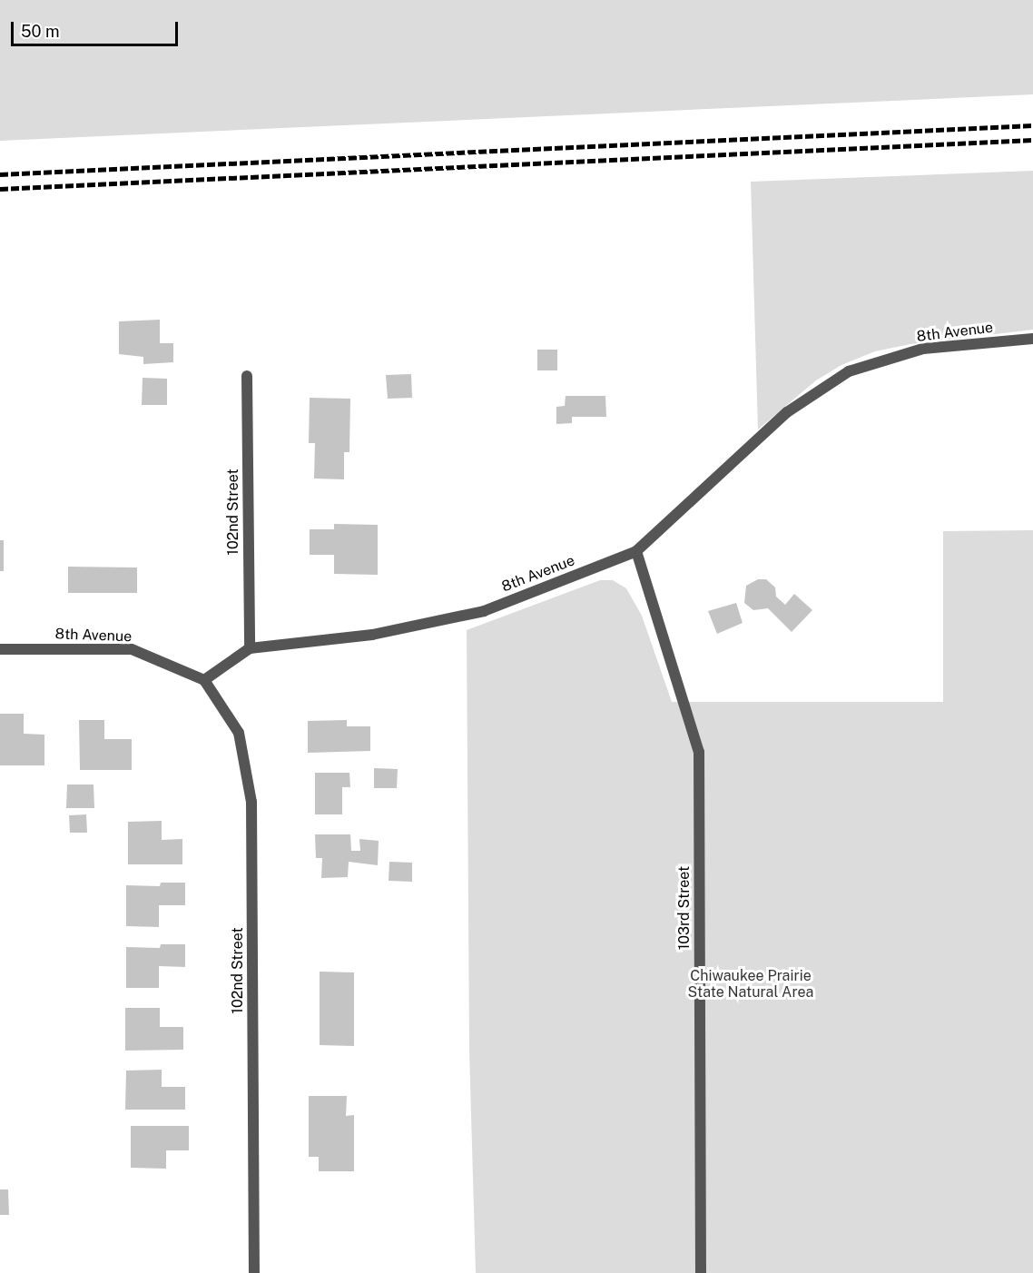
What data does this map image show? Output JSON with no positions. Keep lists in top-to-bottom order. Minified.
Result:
{"streets":{"street":["8th Avenue","102nd Street","103rd Street"]},"crossings":[["8th Avenue","102nd Street"],["8th Avenue","103rd Street"]],"parks":["Chiwaukee Prairie State Natural Area"],"scale_bar":"50 m"}
